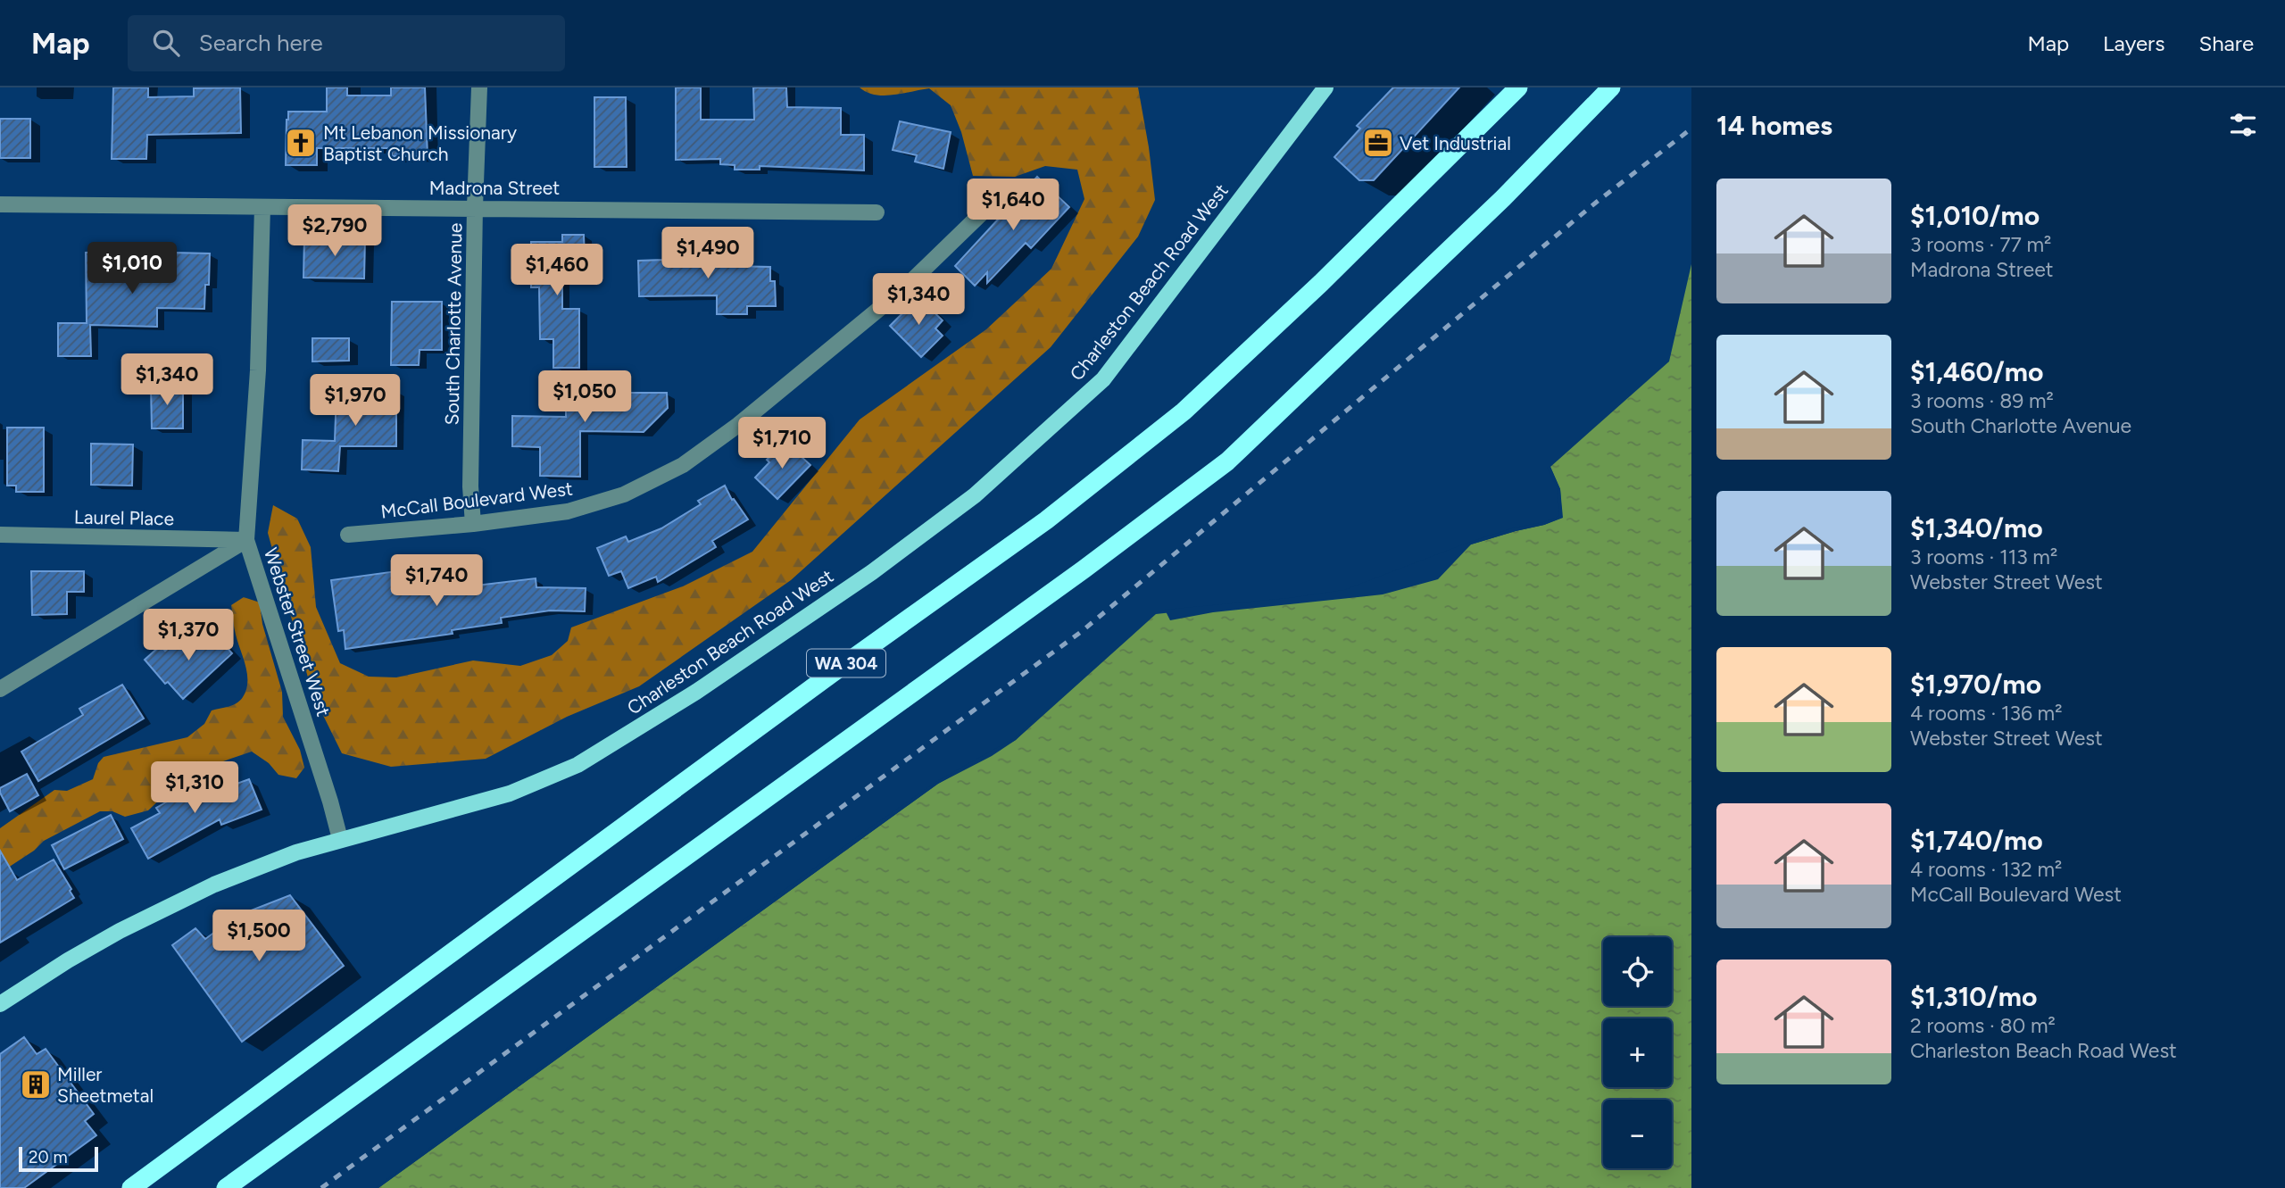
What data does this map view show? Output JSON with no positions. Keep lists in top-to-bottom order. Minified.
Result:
{"streets":{"highway":["WA 304"],"main road":["Charleston Beach Road West"],"street":["Madrona Street","South Charlotte Avenue","McCall Boulevard West","Laurel Place","Webster Street West"]},"crossings":[["Madrona Street","South Charlotte Avenue"],["Madrona Street","Webster Street West"],["Charleston Beach Road West","Webster Street West"],["South Charlotte Avenue","McCall Boulevard West"],["Laurel Place","Webster Street West"]],"places":{"church":["Mt Lebanon Missionary Baptist Church"],"office":["Vet Industrial"],"building":["Miller Sheetmetal"]},"scale_bar":"20 m","page":{"header":"Map","search":"Search here","nav":["Map","Layers","Share"],"heading":"14 homes","list":[{"name":"$1,010/mo","note":"3 rooms · 77 m² · Madrona Street"},{"name":"$1,460/mo","note":"3 rooms · 89 m² · South Charlotte Avenue"},{"name":"$1,340/mo","note":"3 rooms · 113 m² · Webster Street West"},{"name":"$1,970/mo","note":"4 rooms · 136 m² · Webster Street West"},{"name":"$1,740/mo","note":"4 rooms · 132 m² · McCall Boulevard West"},{"name":"$1,310/mo","note":"2 rooms · 80 m² · Charleston Beach Road West"}],"price":["$1,640","$2,790","$1,490","$1,010","$1,460","$1,340","$1,340","$1,050","$1,970","$1,710","$1,740","$1,370","$1,310","$1,500"],"map_buttons":["+","−"],"scale":"20 m"}}
